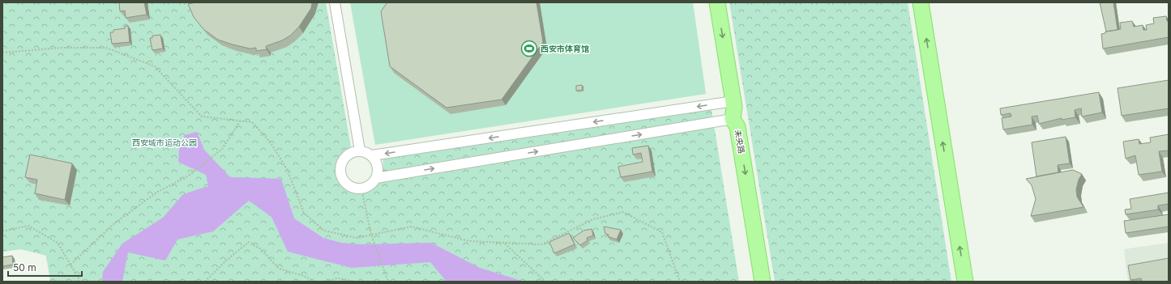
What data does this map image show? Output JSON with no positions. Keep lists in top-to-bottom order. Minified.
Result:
{"streets":{"main road":["未央路"]},"one_way":["未央路"],"parks":["西安城市运动公园"],"places":{"sports":["西安市体育馆"]},"scale_bar":"50 m"}
